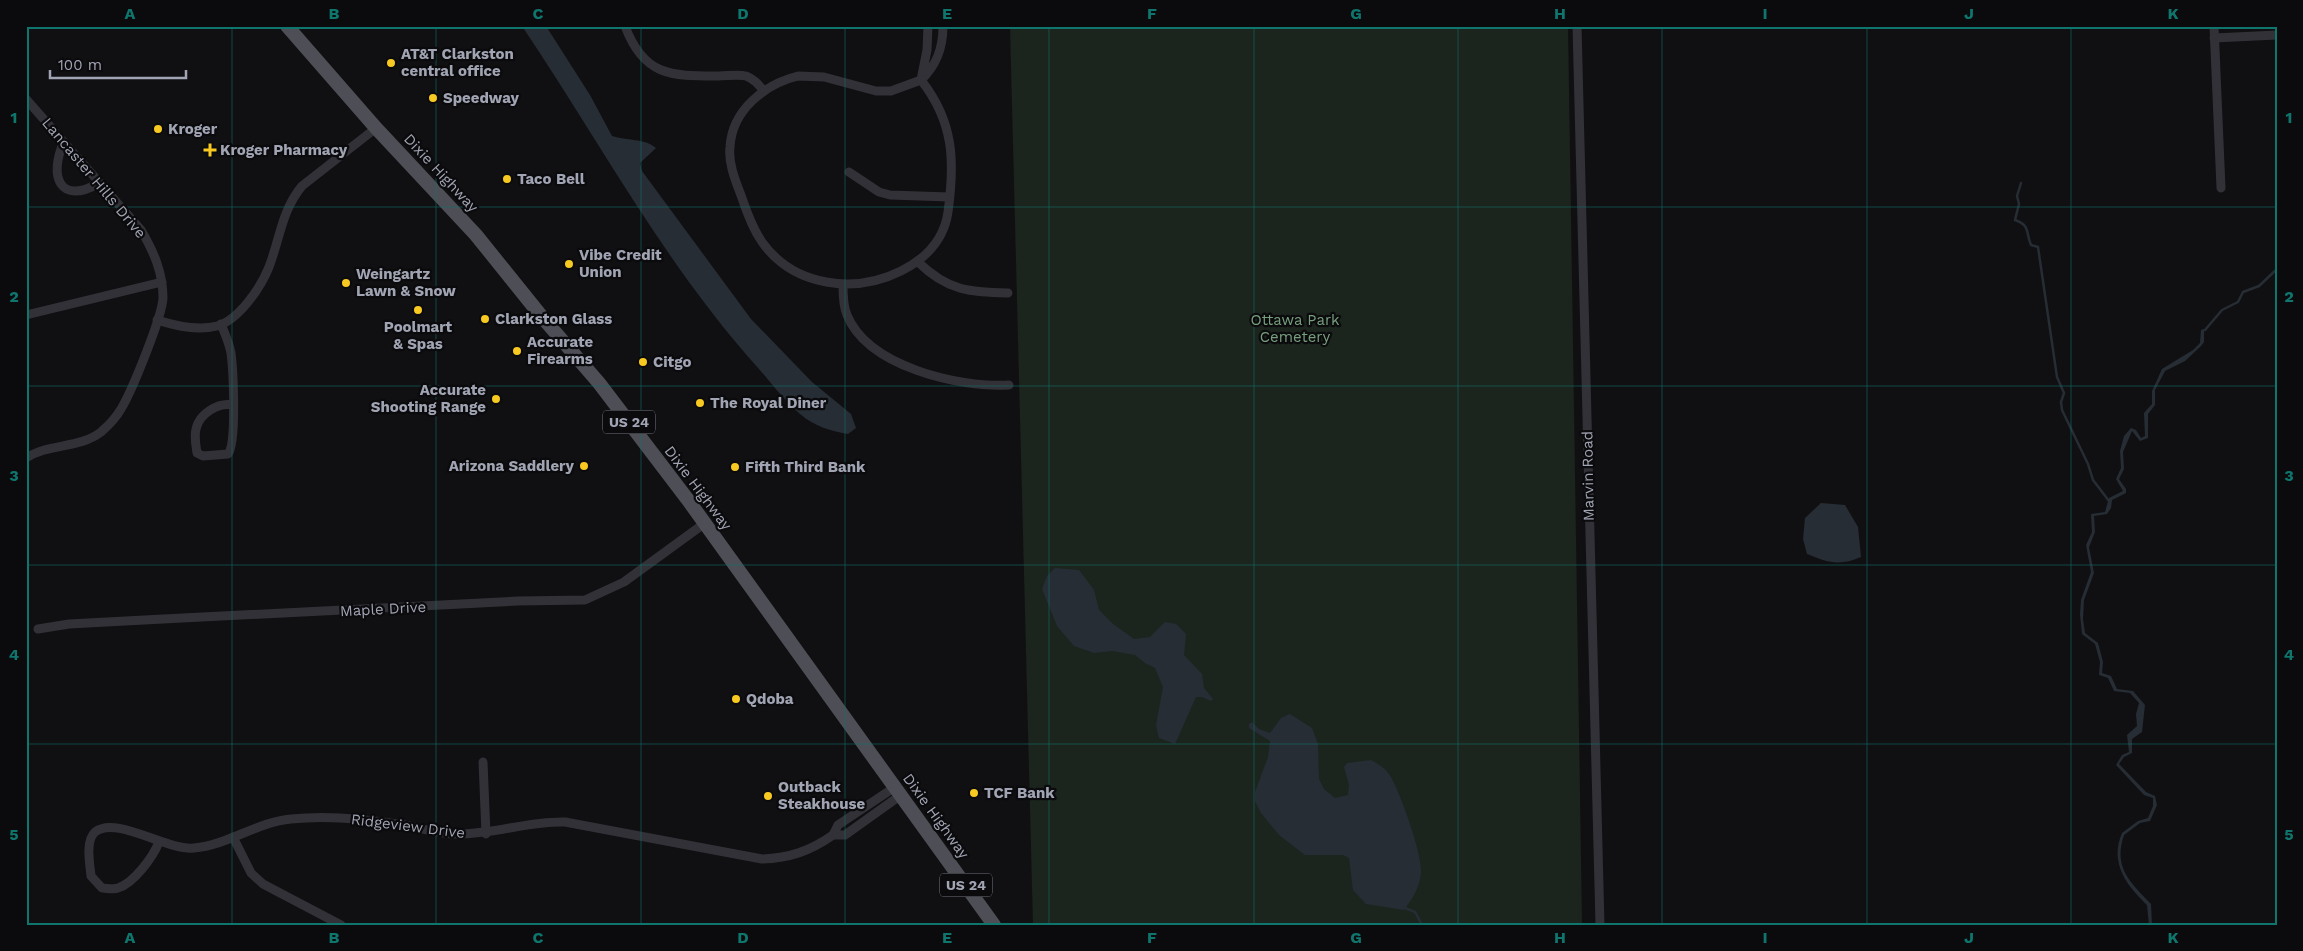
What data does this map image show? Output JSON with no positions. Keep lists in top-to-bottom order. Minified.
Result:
{"streets":{"main road":["Dixie Highway","US 24"],"street":["Lancaster Hills Drive","Marvin Road","Maple Drive","Ridgeview Drive"]},"crossings":[["Dixie Highway","Maple Drive"],["Dixie Highway","Ridgeview Drive"]],"parks":["Ottawa Park Cemetery"],"places":{"other":["AT&T Clarkston central office","Speedway","Kroger","Taco Bell","Vibe Credit Union","Weingartz Lawn & Snow","Poolmart & Spas","Clarkston Glass","Accurate Firearms","Citgo","Accurate Shooting Range","The Royal Diner","Arizona Saddlery","Fifth Third Bank","Qdoba","TCF Bank","Outback Steakhouse"],"health":["Kroger Pharmacy"]},"scale_bar":"100 m","grid":{"columns":["A","B","C","D","E","F","G","H","I","J","K"],"rows":["1","2","3","4","5"]}}
